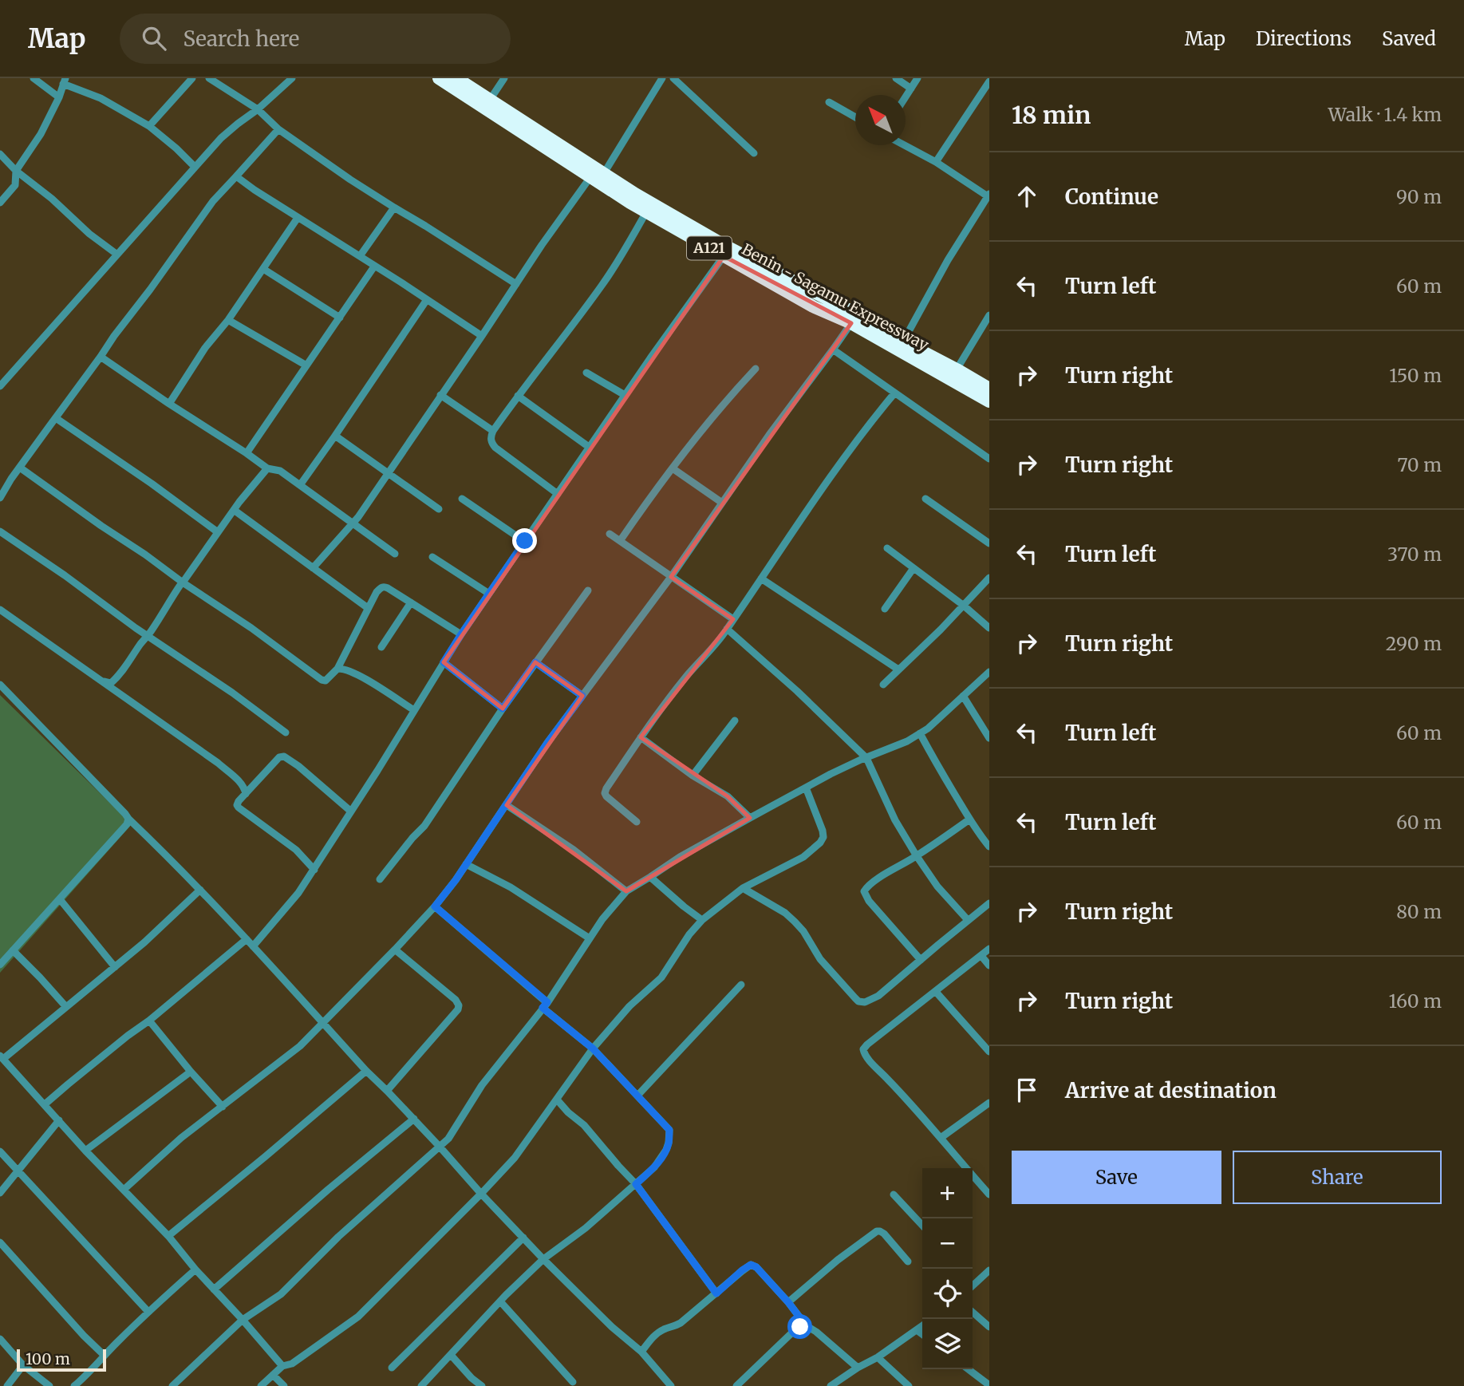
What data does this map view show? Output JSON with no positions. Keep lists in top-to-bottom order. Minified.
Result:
{"streets":{"highway":["A121","Benin - Sagamu Expressway"]},"scale_bar":"100 m","north":"top left","page":{"header":"Map","search":"Search here","nav":["Map","Directions","Saved"],"heading":["18 min","Walk · 1.4 km"],"list":[["Continue","90 m"],["Turn left","60 m"],["Turn right","150 m"],["Turn right","70 m"],["Turn left","370 m"],["Turn right","290 m"],["Turn left","60 m"],["Turn left","60 m"],["Turn right","80 m"],["Turn right","160 m"],"Arrive at destination"],"buttons":["Save","Share"],"map_buttons":["+","−"],"scale":"100 m"}}
